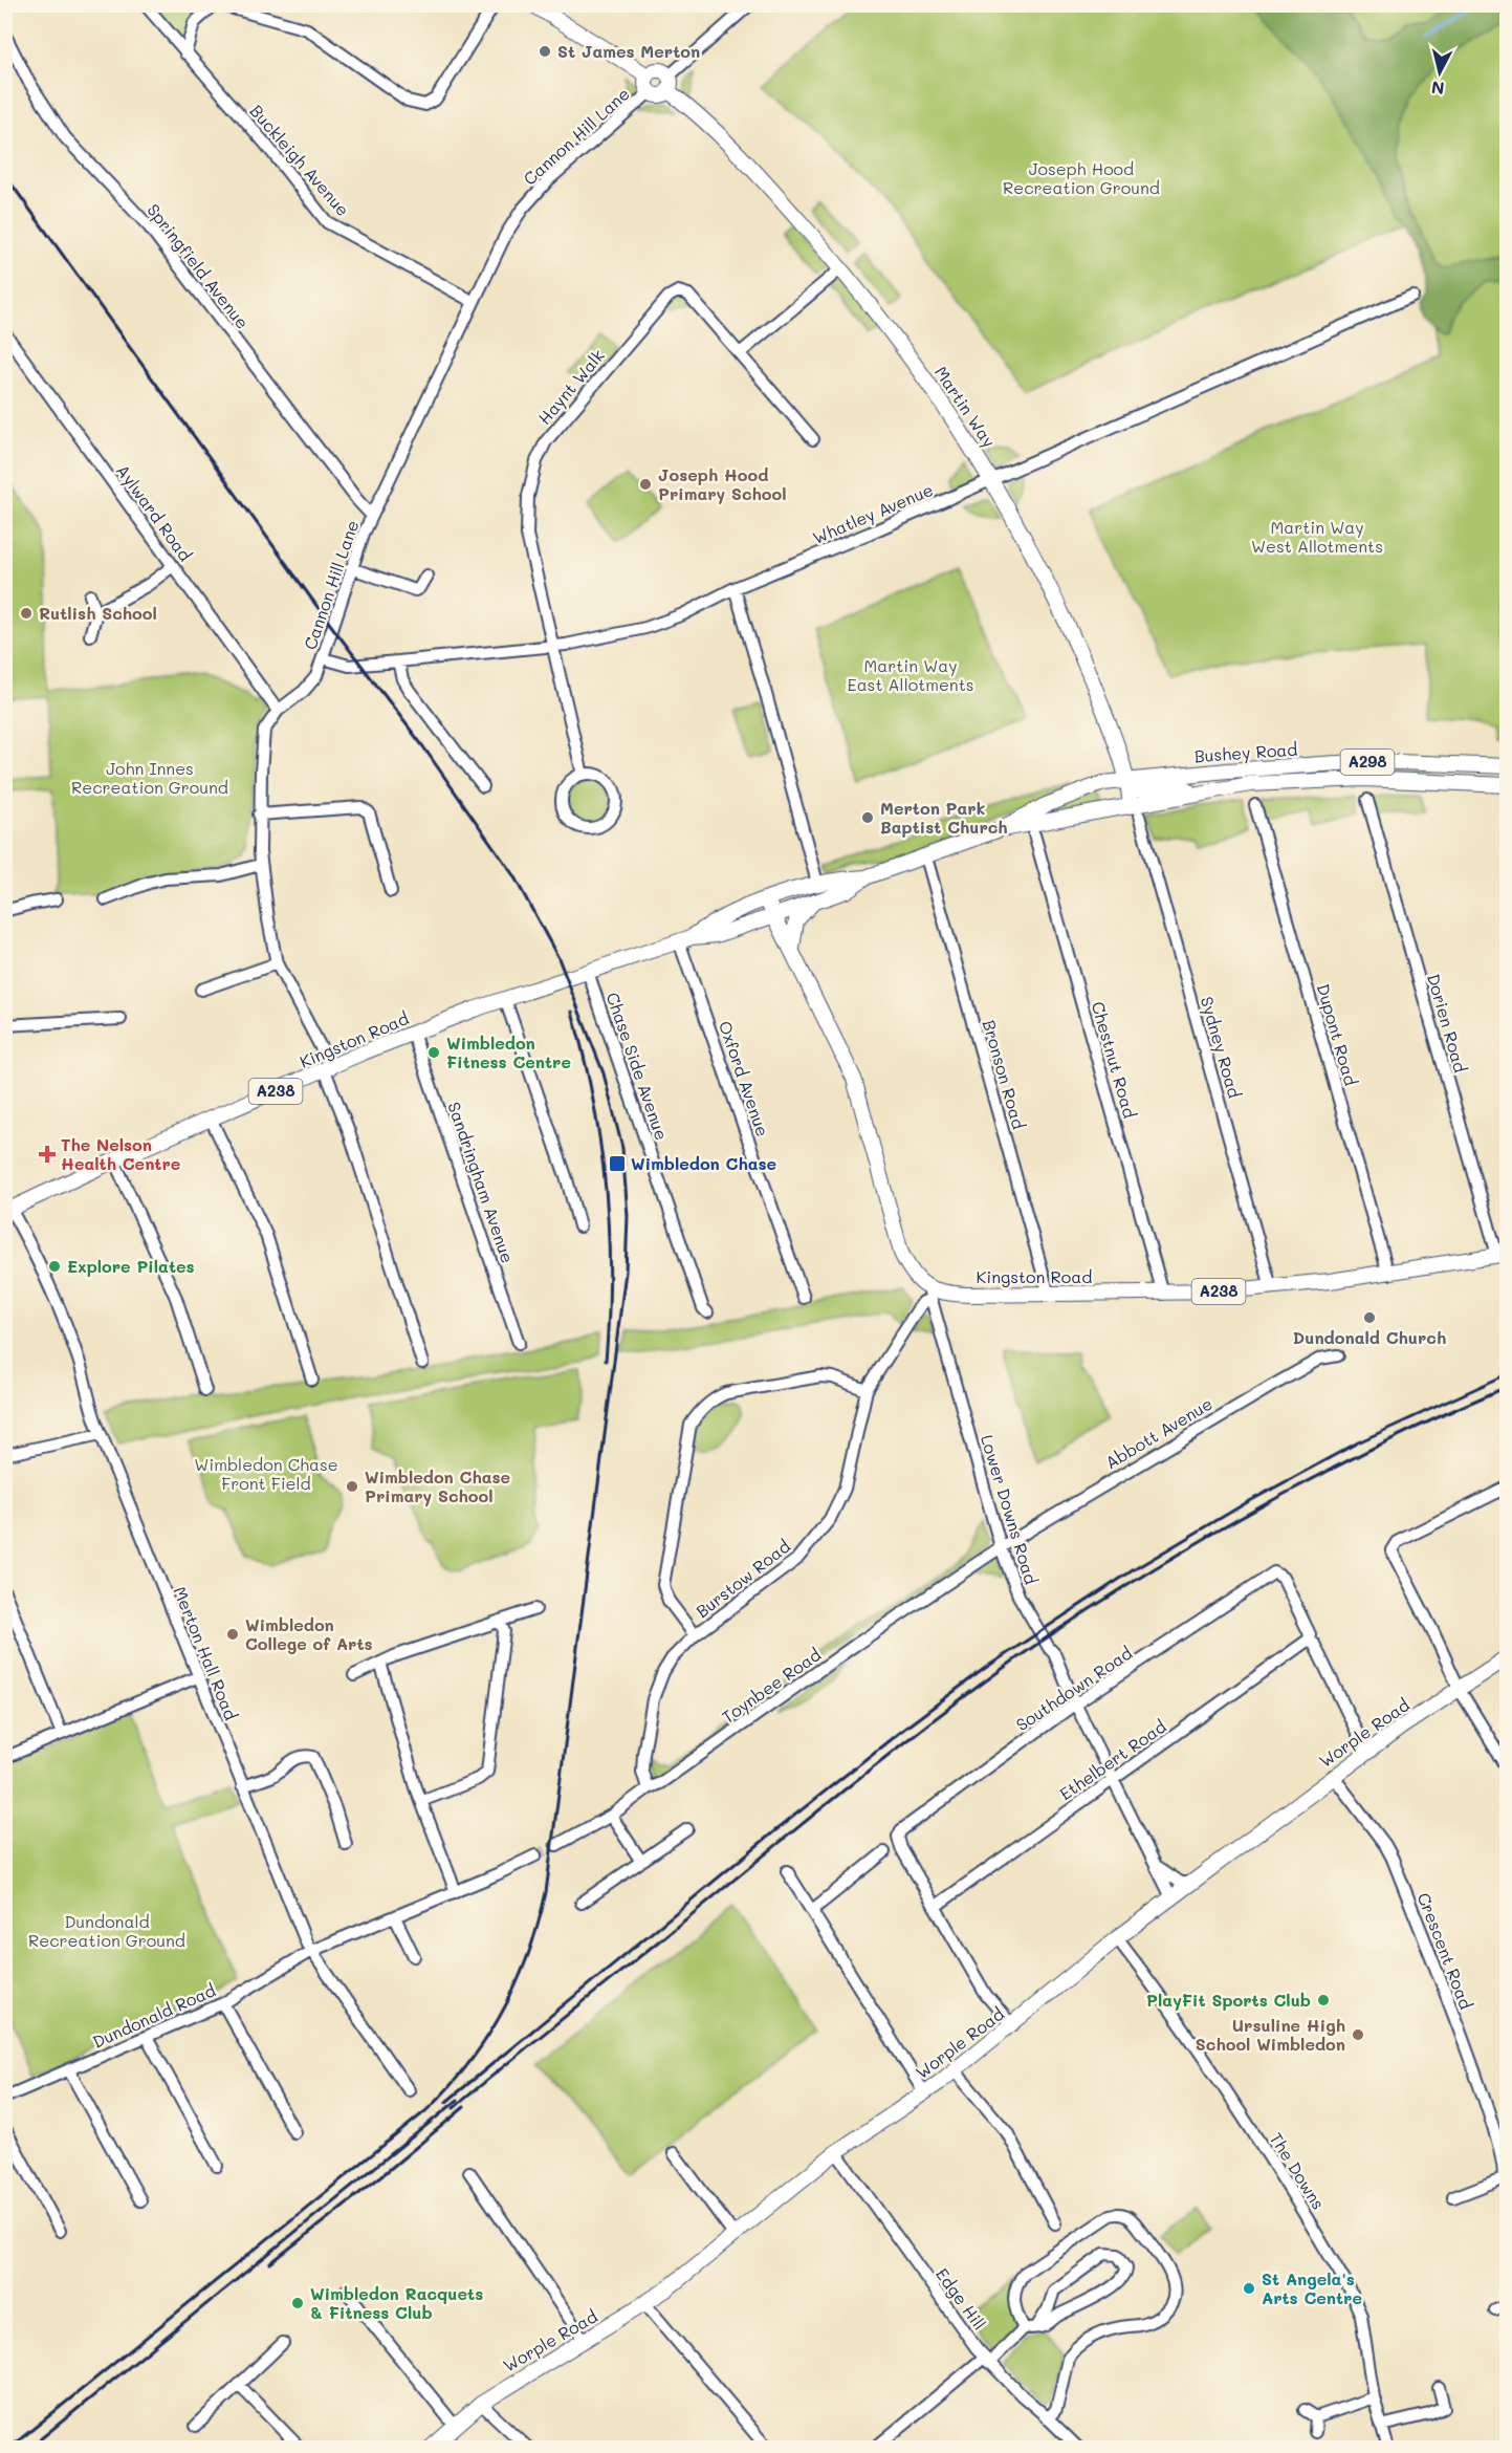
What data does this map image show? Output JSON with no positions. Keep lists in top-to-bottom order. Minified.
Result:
{"streets":{"main road":["Martin Way","Bushey Road","A298","Kingston Road","A238","Worple Road"],"street":["Cannon Hill Lane","Buckleigh Avenue","Springfield Avenue","Haynt Walk","Aylward Road","Whatley Avenue","Dorien Road","Dupont Road","Sydney Road","Chestnut Road","Chase Side Avenue","Bronson Road","Oxford Avenue","Sandringham Avenue","Abbott Avenue","Lower Downs Road","Burstow Road","Merton Hall Road","Toynbee Road","Southdown Road","Ethelbert Road","Crescent Road","Dundonald Road","The Downs","Edge Hill"]},"crossings":[["Cannon Hill Lane","Buckleigh Avenue"],["Cannon Hill Lane","Springfield Avenue"],["Cannon Hill Lane","Martin Way"],["Cannon Hill Lane","Aylward Road"],["Cannon Hill Lane","Whatley Avenue"],["Cannon Hill Lane","Kingston Road"],["Haynt Walk","Whatley Avenue"],["Martin Way","Whatley Avenue"],["Martin Way","Bushey Road"],["Martin Way","Sydney Road"],["Bushey Road","Kingston Road"],["Bushey Road","Sydney Road"],["Dorien Road","Kingston Road"],["Dupont Road","Kingston Road"],["Kingston Road","Sydney Road"],["Kingston Road","Chestnut Road"],["Kingston Road","Chase Side Avenue"],["Kingston Road","Bronson Road"],["Kingston Road","Oxford Avenue"],["Kingston Road","Sandringham Avenue"],["Kingston Road","Lower Downs Road"],["Kingston Road","Burstow Road"],["Kingston Road","Merton Hall Road"],["Abbott Avenue","Lower Downs Road"],["Abbott Avenue","Toynbee Road"],["Lower Downs Road","Burstow Road"],["Lower Downs Road","Toynbee Road"],["Lower Downs Road","Southdown Road"],["Lower Downs Road","Worple Road"],["Lower Downs Road","Ethelbert Road"],["Burstow Road","Toynbee Road"],["Merton Hall Road","Dundonald Road"],["Southdown Road","Ethelbert Road"],["Worple Road","Crescent Road"],["Worple Road","The Downs"],["Worple Road","Edge Hill"]],"parks":["Joseph Hood Recreation Ground","Martin Way West Allotments","Martin Way East Allotments","John Innes Recreation Ground","Wimbledon Chase Front Field","Dundonald Recreation Ground"],"places":{"other":["St James Merton","Joseph Hood Primary School","Rutlish School","Merton Park Baptist Church","Wimbledon Fitness Centre","Explore Pilates","Dundonald Church","Wimbledon Chase Primary School","Wimbledon College of Arts","PlayFit Sports Club","Ursuline High School Wimbledon","St Angela's Arts Centre","Wimbledon Racquets & Fitness Club"],"health":["The Nelson Health Centre"],"transit":["Wimbledon Chase"]},"north":"bottom"}
